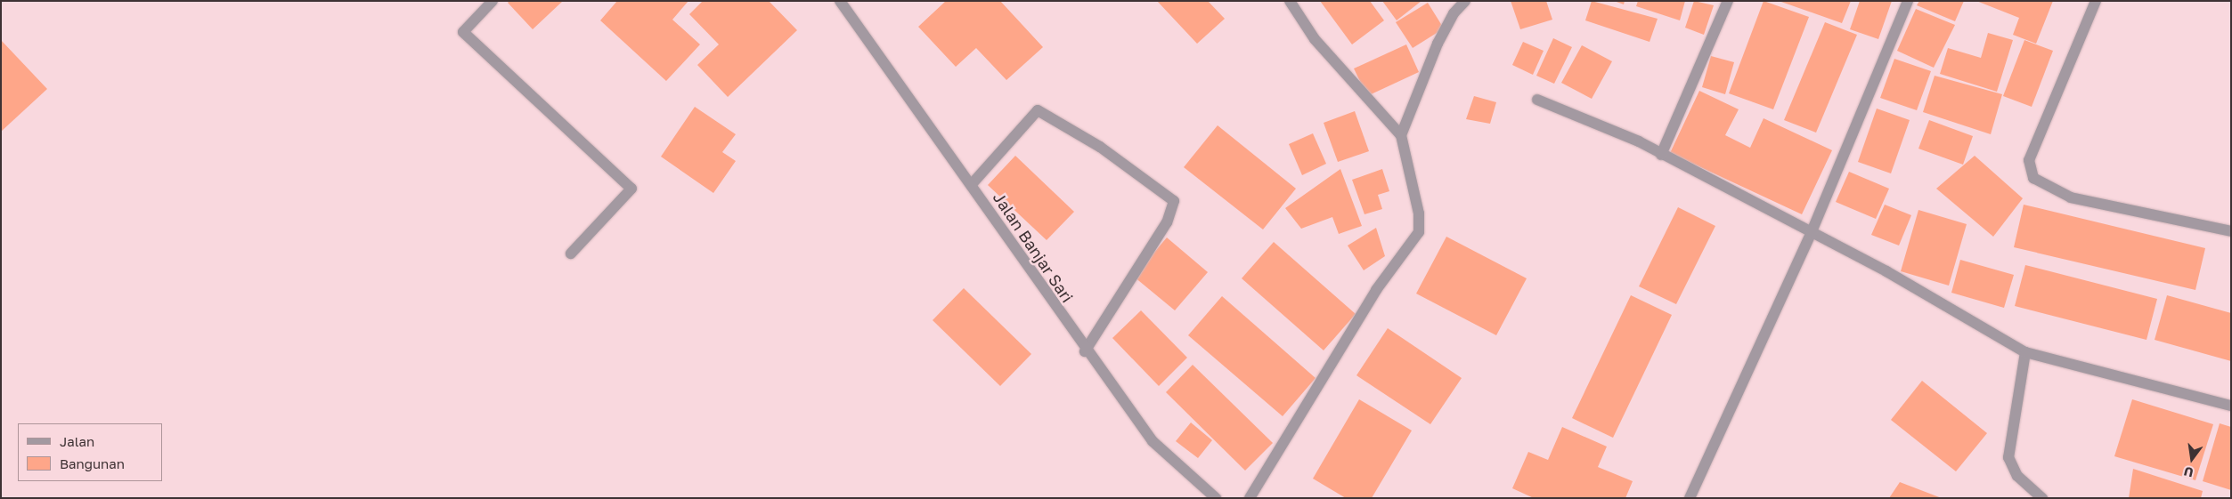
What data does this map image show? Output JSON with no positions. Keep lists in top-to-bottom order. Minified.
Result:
{"streets":{"street":["Jalan Banjar Sari"]},"legend":["Jalan","Bangunan"],"north":"bottom"}
